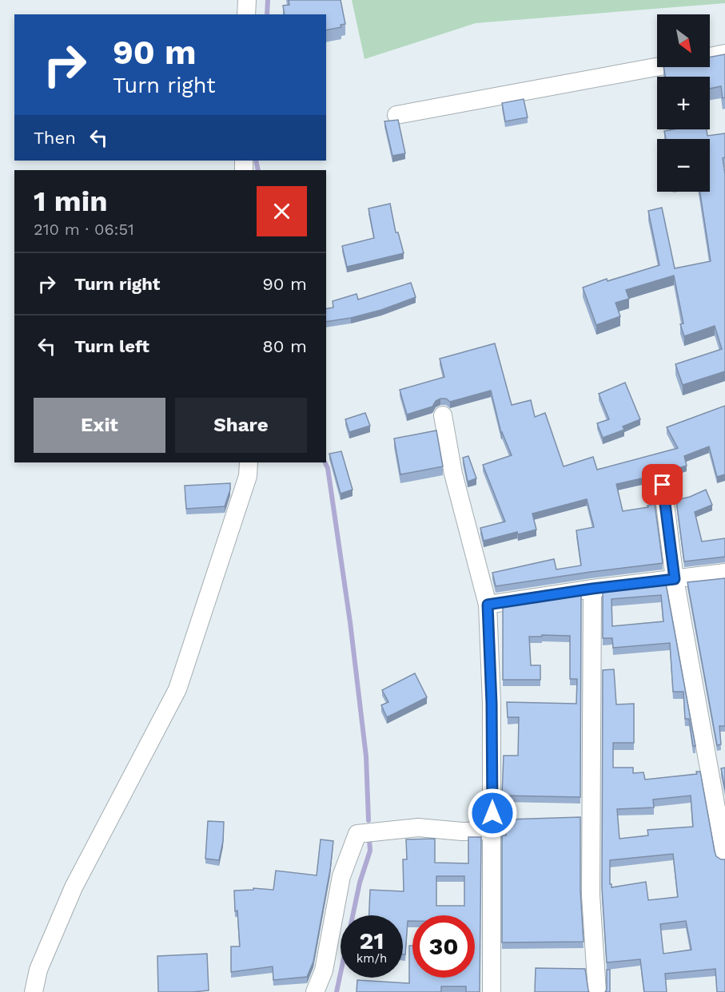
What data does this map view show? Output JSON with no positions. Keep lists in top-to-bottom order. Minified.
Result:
{"north":"bottom right","page":{"map_buttons":["+","−"],"turn":["90 m","Turn right"],"then":"Then","heading":["1 min","210 m · 06:51"],"list":[{"name":"Turn right","value":"90 m"},{"name":"Turn left","value":"80 m"}],"buttons":["Exit","Share"],"speed":"21 km/h","limit":"30"}}
